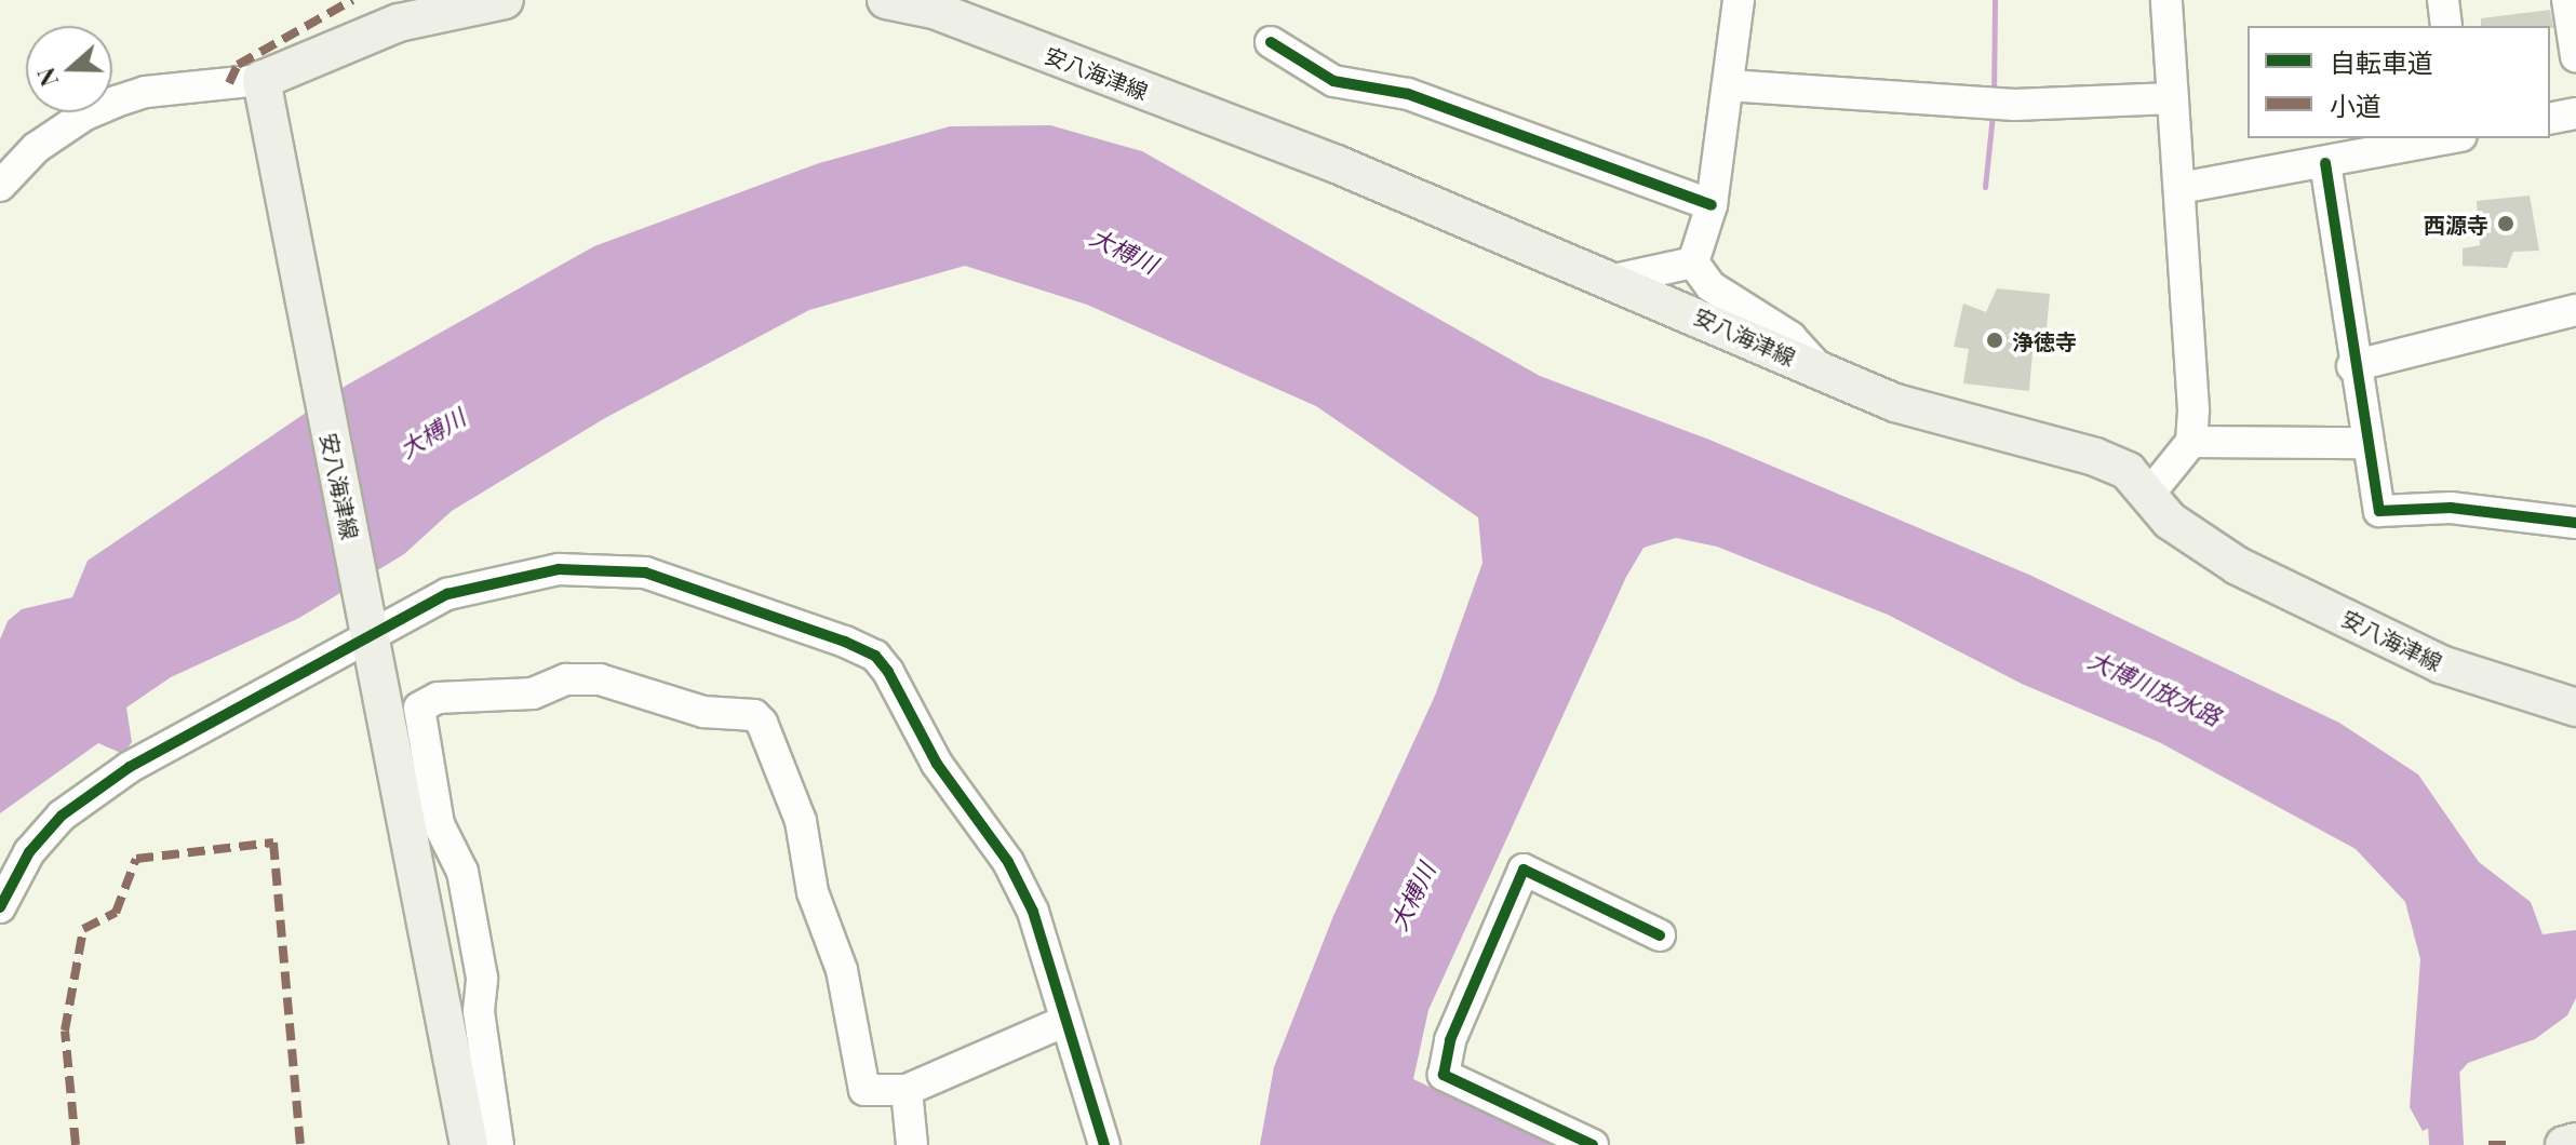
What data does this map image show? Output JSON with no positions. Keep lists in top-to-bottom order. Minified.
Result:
{"streets":{"main road":["安八海津線"]},"water":["大榑川","大博川放水路"],"places":["西源寺","浄徳寺"],"legend":["自転車道","小道"],"north":"left"}
